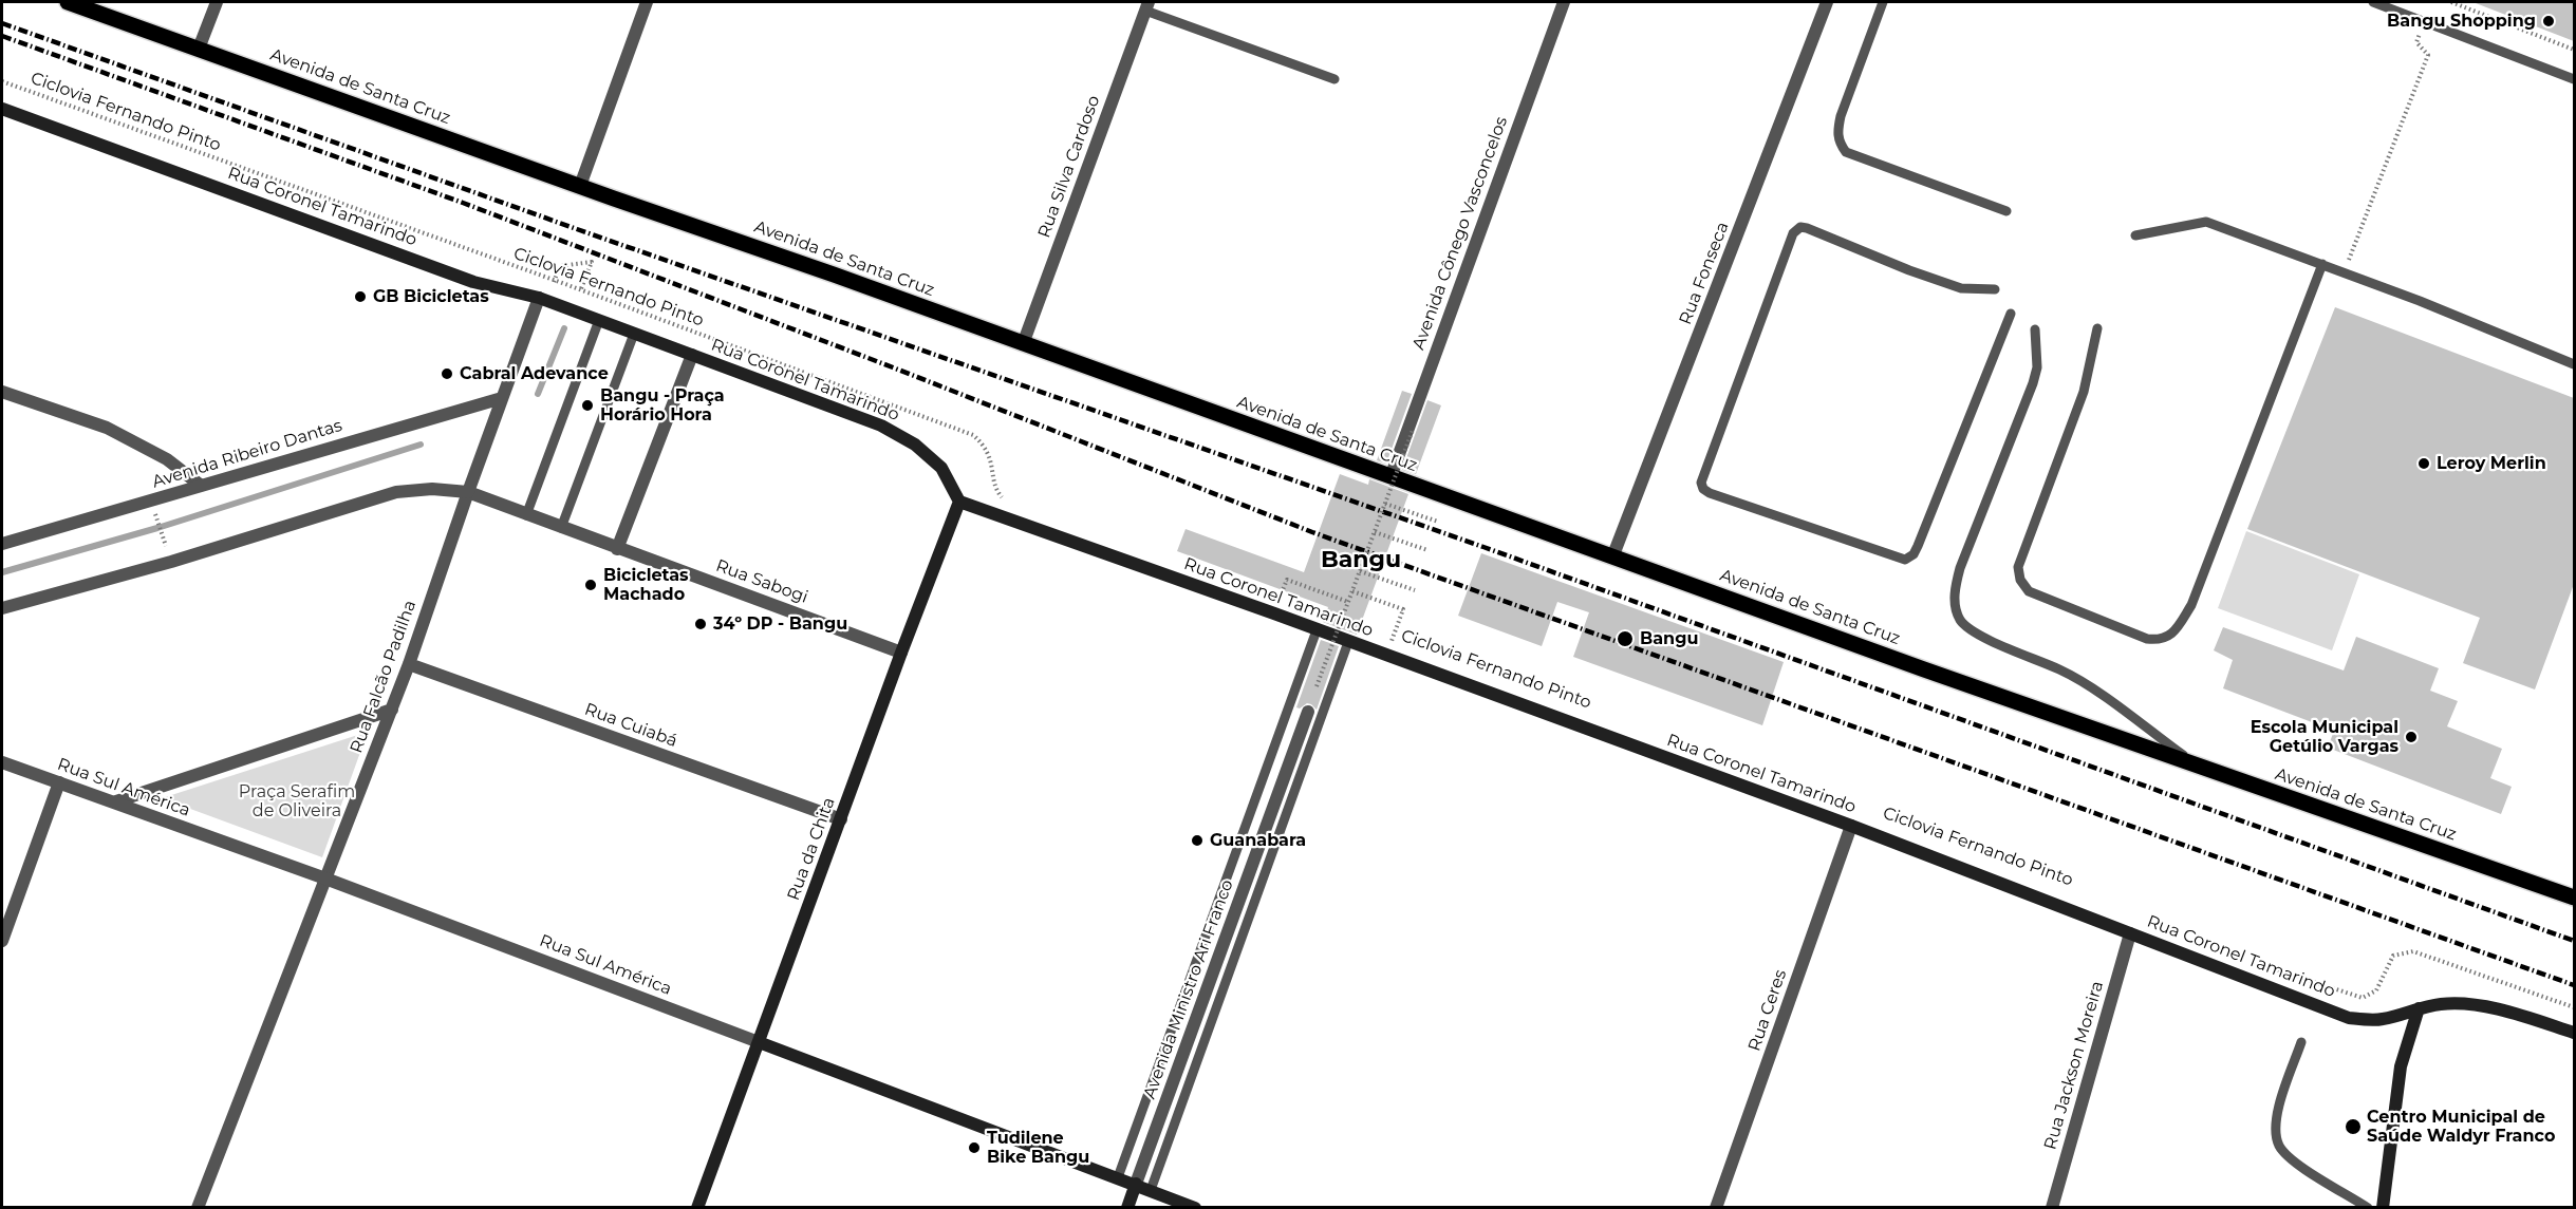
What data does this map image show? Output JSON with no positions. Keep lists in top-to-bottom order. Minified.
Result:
{"streets":{"main road":["Avenida de Santa Cruz","Rua Coronel Tamarindo","Rua Sul América","Rua da Chita","Avenida Ministro Ari Franco"],"street":["Rua Silva Cardoso","Avenida Cônego Vasconcelos","Rua Fonseca","Avenida Ribeiro Dantas","Rua Sabogi","Rua Falcão Padilha","Rua Cuiabá","Rua Ceres","Rua Jackson Moreira"],"path":["Ciclovia Fernando Pinto"]},"crossings":[["Avenida de Santa Cruz","Rua Silva Cardoso"],["Avenida de Santa Cruz","Avenida Cônego Vasconcelos"],["Avenida de Santa Cruz","Rua Fonseca"],["Rua Coronel Tamarindo","Rua Falcão Padilha"],["Rua Coronel Tamarindo","Rua da Chita"],["Rua Coronel Tamarindo","Rua Ceres"],["Rua Coronel Tamarindo","Rua Jackson Moreira"],["Avenida Ribeiro Dantas","Rua Falcão Padilha"],["Rua Sabogi","Rua Falcão Padilha"],["Rua Sabogi","Rua da Chita"],["Rua Falcão Padilha","Rua Cuiabá"],["Rua Falcão Padilha","Rua Sul América"],["Rua Cuiabá","Rua da Chita"],["Rua Sul América","Rua da Chita"],["Rua Sul América","Avenida Ministro Ari Franco"]],"districts":["Bangu"],"parks":["Praça Serafim de Oliveira"],"places":["Bangu Shopping","GB Bicicletas","Cabral Adevance","Bangu - Praça Horário Hora","Leroy Merlin","Bicicletas Machado","34º DP - Bangu","Bangu","Escola Municipal Getúlio Vargas","Guanabara","Centro Municipal de Saúde Waldyr Franco","Tudilene Bike Bangu"]}
